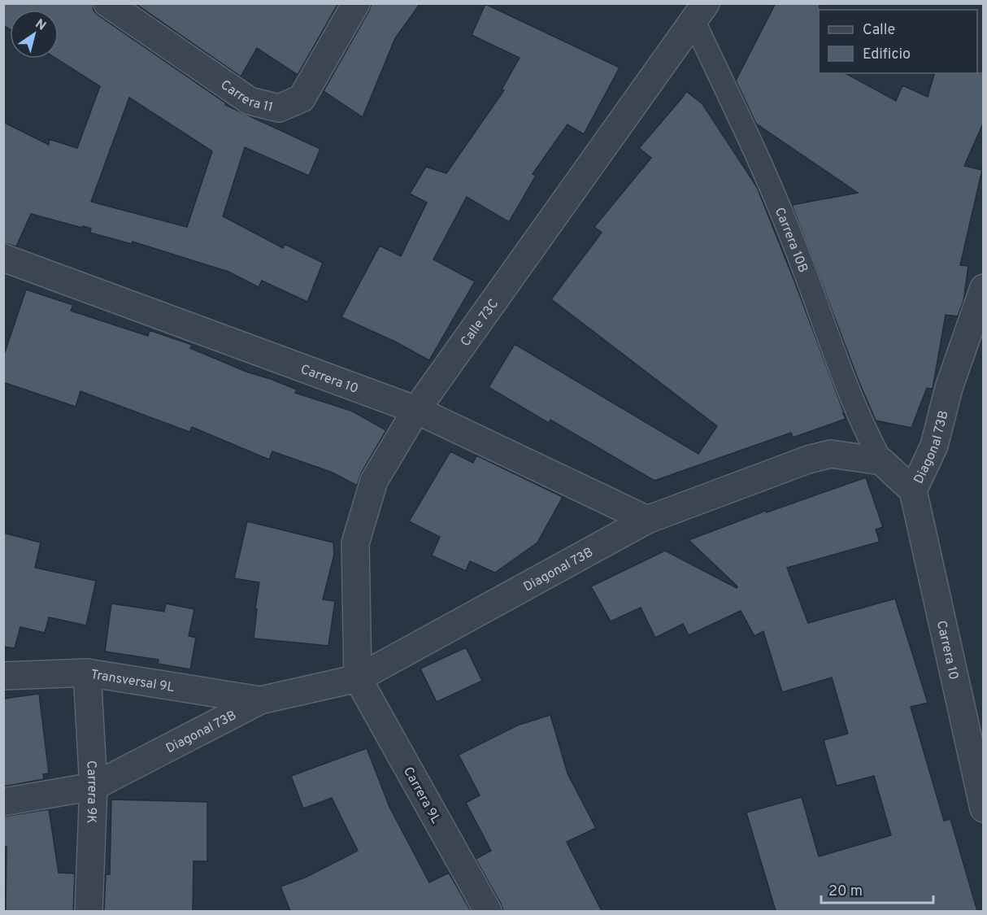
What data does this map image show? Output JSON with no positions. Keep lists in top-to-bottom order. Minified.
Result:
{"streets":{"street":["Carrera 11","Calle 73C","Carrera 10","Diagonal 73B","Transversal 9L","Carrera 9K","Carrera 9L"],"lane":["Carrera 10B"]},"crossings":[["Carrera 10B","Calle 73C"],["Carrera 10B","Diagonal 73B"],["Calle 73C","Carrera 10"],["Calle 73C","Diagonal 73B"],["Calle 73C","Carrera 9L"],["Carrera 10","Diagonal 73B"],["Diagonal 73B","Transversal 9L"],["Diagonal 73B","Carrera 9K"],["Diagonal 73B","Carrera 9L"],["Transversal 9L","Carrera 9K"]],"legend":["Calle","Edificio"],"scale_bar":"20 m","north":"top right"}
